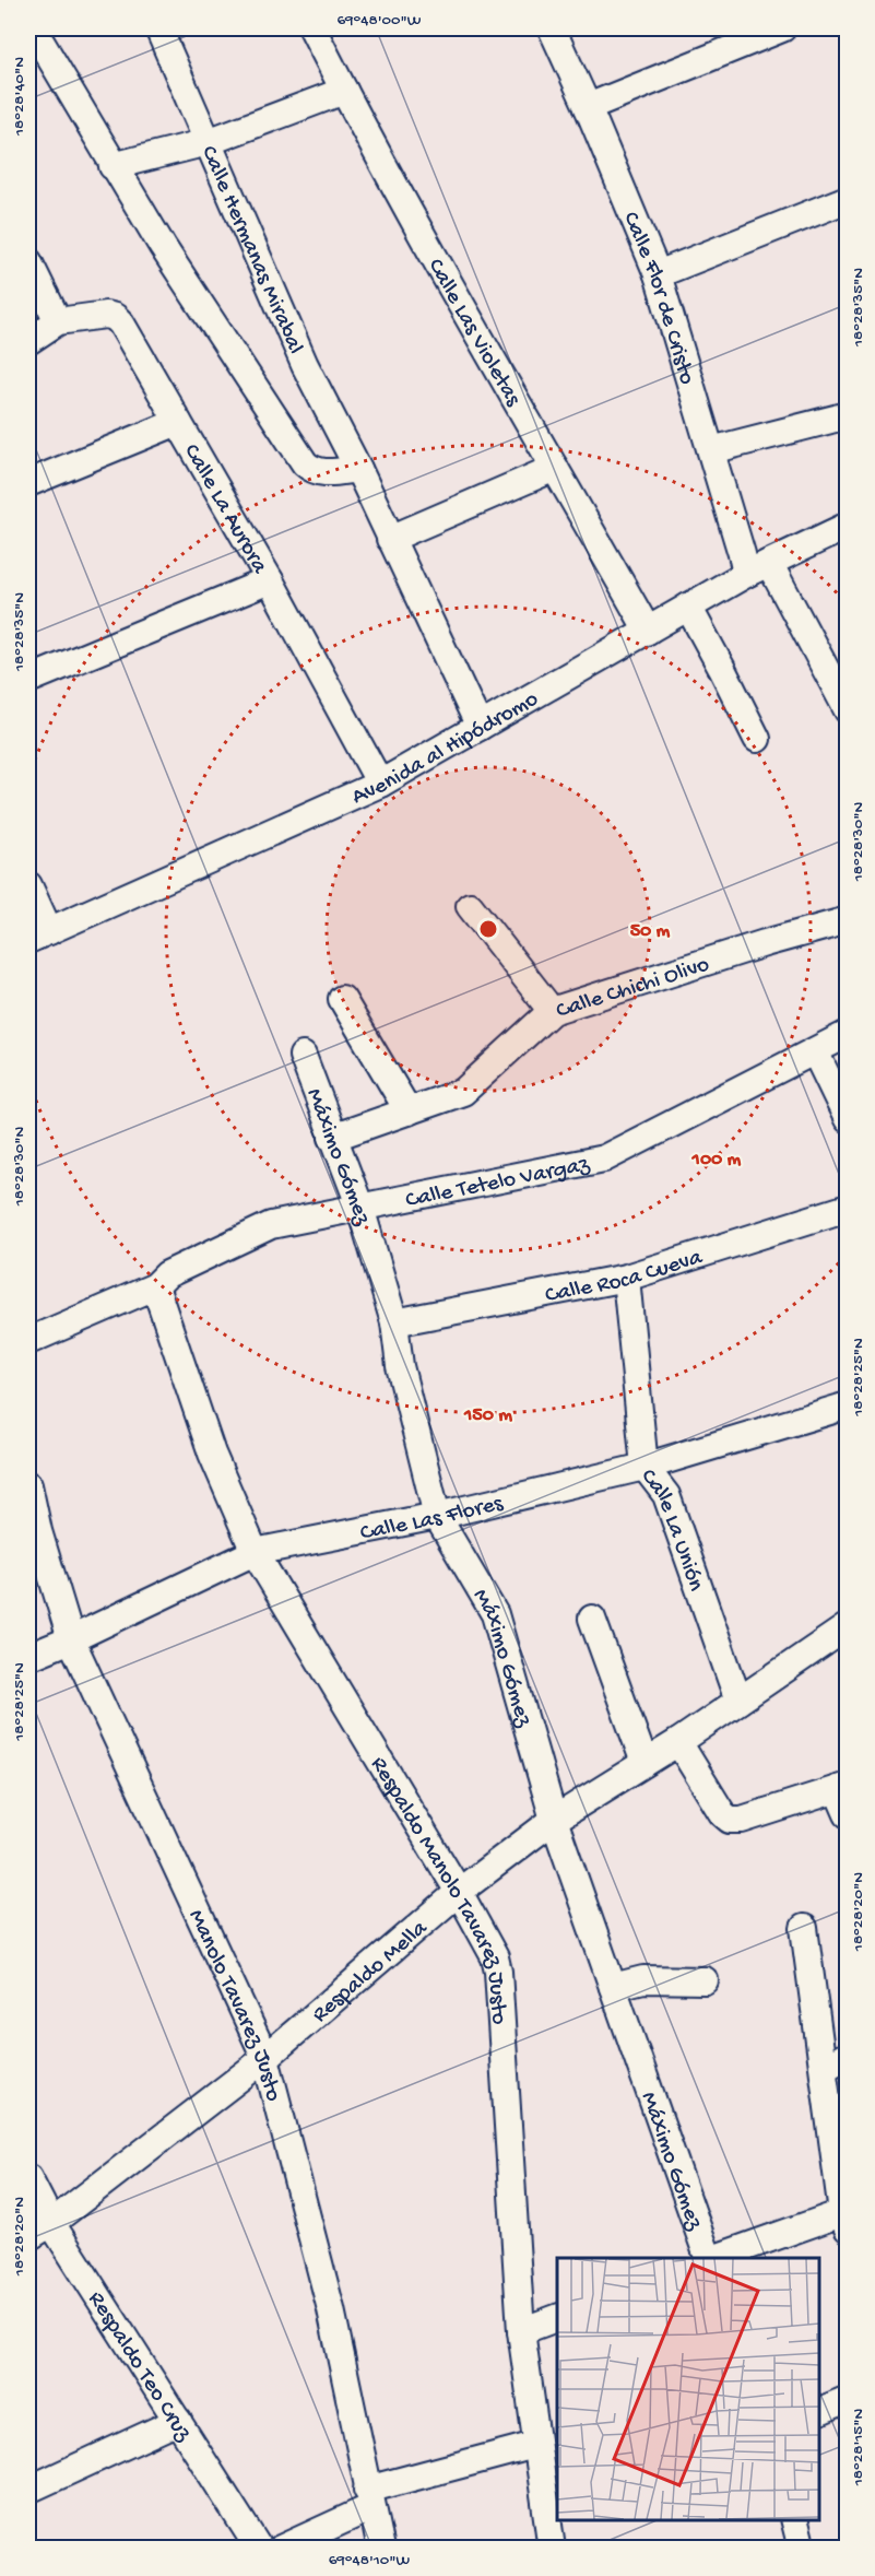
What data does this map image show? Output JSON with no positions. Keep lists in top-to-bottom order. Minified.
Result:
{"streets":{"street":["Calle Hermanas Mirabal","Calle Flor de Cristo","Calle Las Violetas","Calle La Aurora","Avenida al Hipódromo","Calle Chichi Olivo","Máximo Gómez","Calle Tetelo Vargaz","Calle Roca Cueva","Calle Las Flores","Calle La Unión","Respaldo Manolo Tavarez Justo","Respaldo Mella","Manolo Tavarez Justo","Respaldo Teo Cruz"]},"crossings":[["Calle Hermanas Mirabal","Avenida al Hipódromo"],["Calle Flor de Cristo","Avenida al Hipódromo"],["Calle Las Violetas","Avenida al Hipódromo"],["Calle La Aurora","Avenida al Hipódromo"],["Calle Chichi Olivo","Máximo Gómez"],["Máximo Gómez","Calle Tetelo Vargaz"],["Máximo Gómez","Calle Roca Cueva"],["Máximo Gómez","Calle Las Flores"],["Máximo Gómez","Respaldo Mella"],["Calle Tetelo Vargaz","Respaldo Manolo Tavarez Justo"],["Calle Roca Cueva","Calle La Unión"],["Calle Las Flores","Calle La Unión"],["Calle Las Flores","Respaldo Manolo Tavarez Justo"],["Calle Las Flores","Manolo Tavarez Justo"],["Calle La Unión","Respaldo Mella"],["Respaldo Manolo Tavarez Justo","Respaldo Mella"],["Respaldo Mella","Manolo Tavarez Justo"],["Respaldo Mella","Respaldo Teo Cruz"]],"coordinates":["69°48'00\"W","18°28'40\"N","18°28'35\"N","18°28'30\"N","18°28'25\"N","18°28'20\"N","18°28'15\"N","69°48'10\"W"],"rings":["50 m","100 m","150 m"]}
